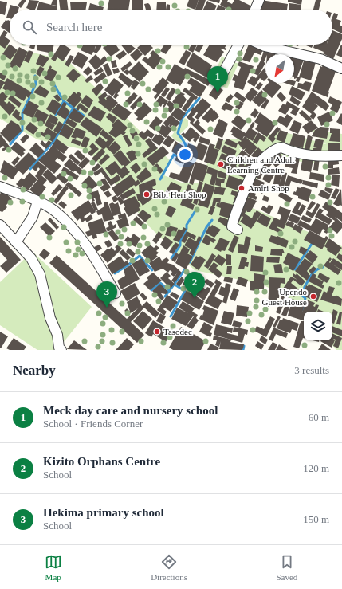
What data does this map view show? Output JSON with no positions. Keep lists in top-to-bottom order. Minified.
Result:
{"places":["Children and Adult Learning Centre","Amiri Shop","Bibi Heri Shop","Upendo Guest House","Tasodec"],"north":"bottom left","page":{"search":"Search here","pins":["1","2","3"],"heading":["Nearby","3 results"],"list":[{"mark":"1","name":"Meck day care and nursery school","note":"School · Friends Corner","value":"60 m"},{"mark":"2","name":"Kizito Orphans Centre","note":"School","value":"120 m"},{"mark":"3","name":"Hekima primary school","note":"School","value":"150 m"}],"nav":["Map","Directions","Saved"]}}
